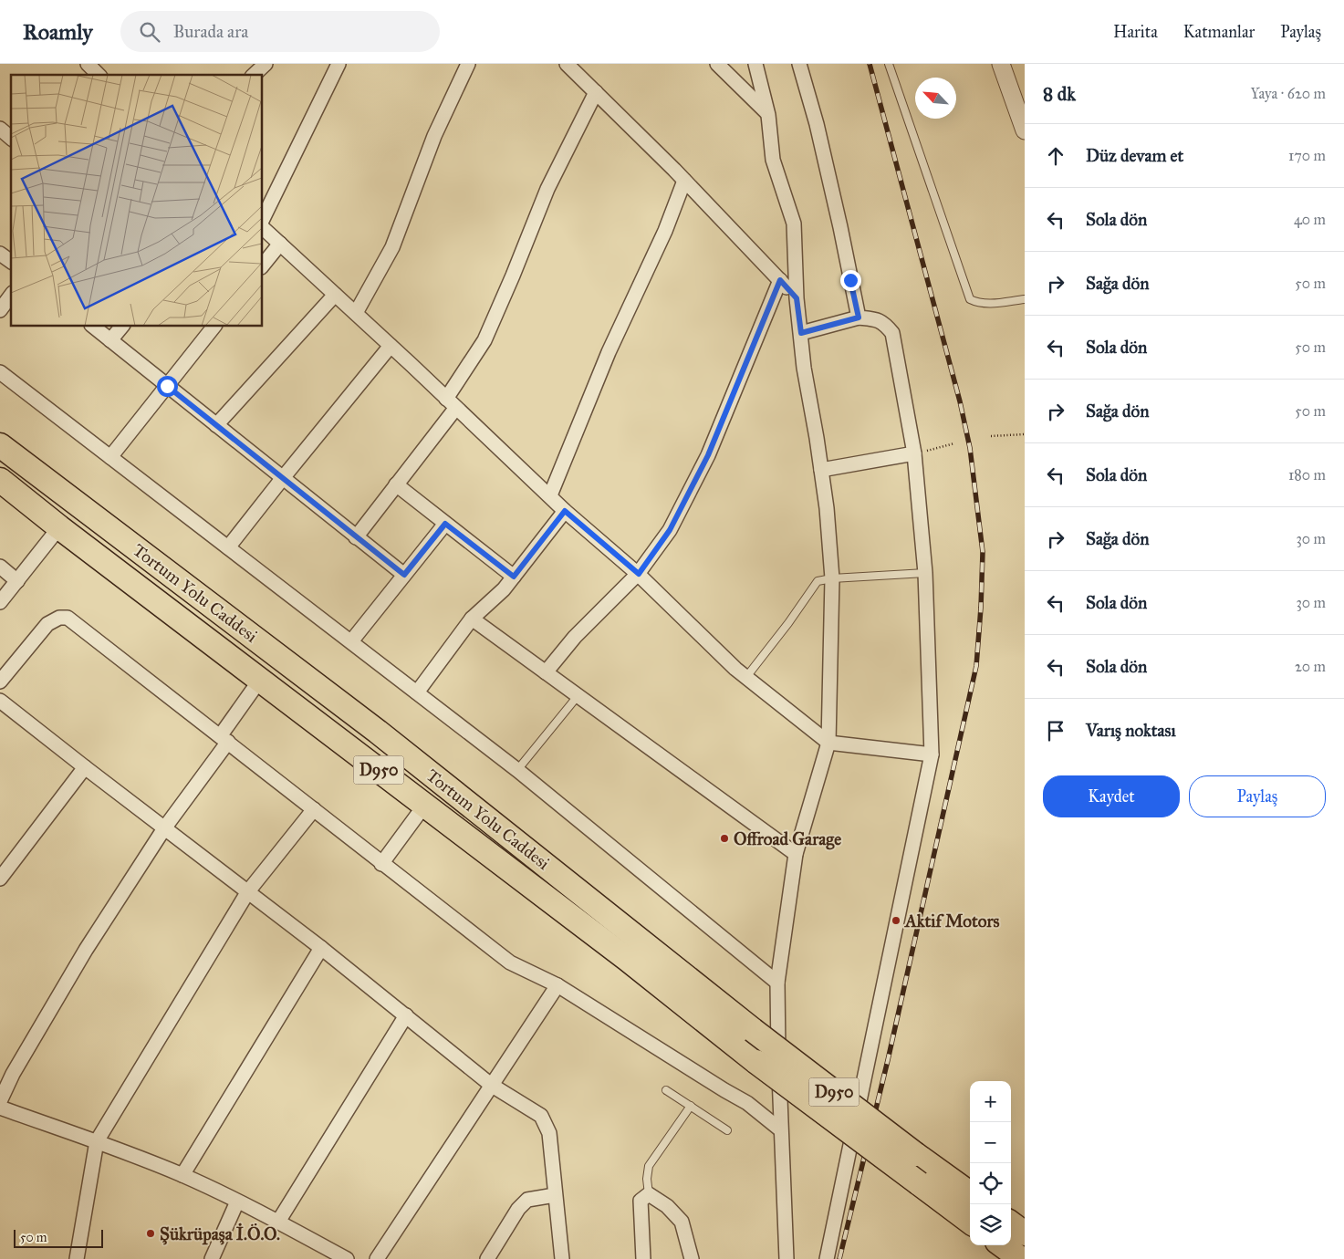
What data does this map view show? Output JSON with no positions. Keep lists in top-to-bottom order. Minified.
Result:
{"streets":{"highway":["Tortum Yolu Caddesi","D950"]},"places":["Offroad Garage","Aktif Motors","Şükrüpaşa İ.Ö.O."],"scale_bar":"50 m","north":"top left","page":{"header":"Roamly","search":"Burada ara","nav":["Harita","Katmanlar","Paylaş"],"heading":["8 dk","Yaya · 620 m"],"list":[["Düz devam et","170 m"],["Sola dön","40 m"],["Sağa dön","50 m"],["Sola dön","50 m"],["Sağa dön","50 m"],["Sola dön","180 m"],["Sağa dön","30 m"],["Sola dön","30 m"],["Sola dön","20 m"],"Varış noktası"],"buttons":["Kaydet","Paylaş"],"map_buttons":["+","−"],"scale":"50 m"}}
